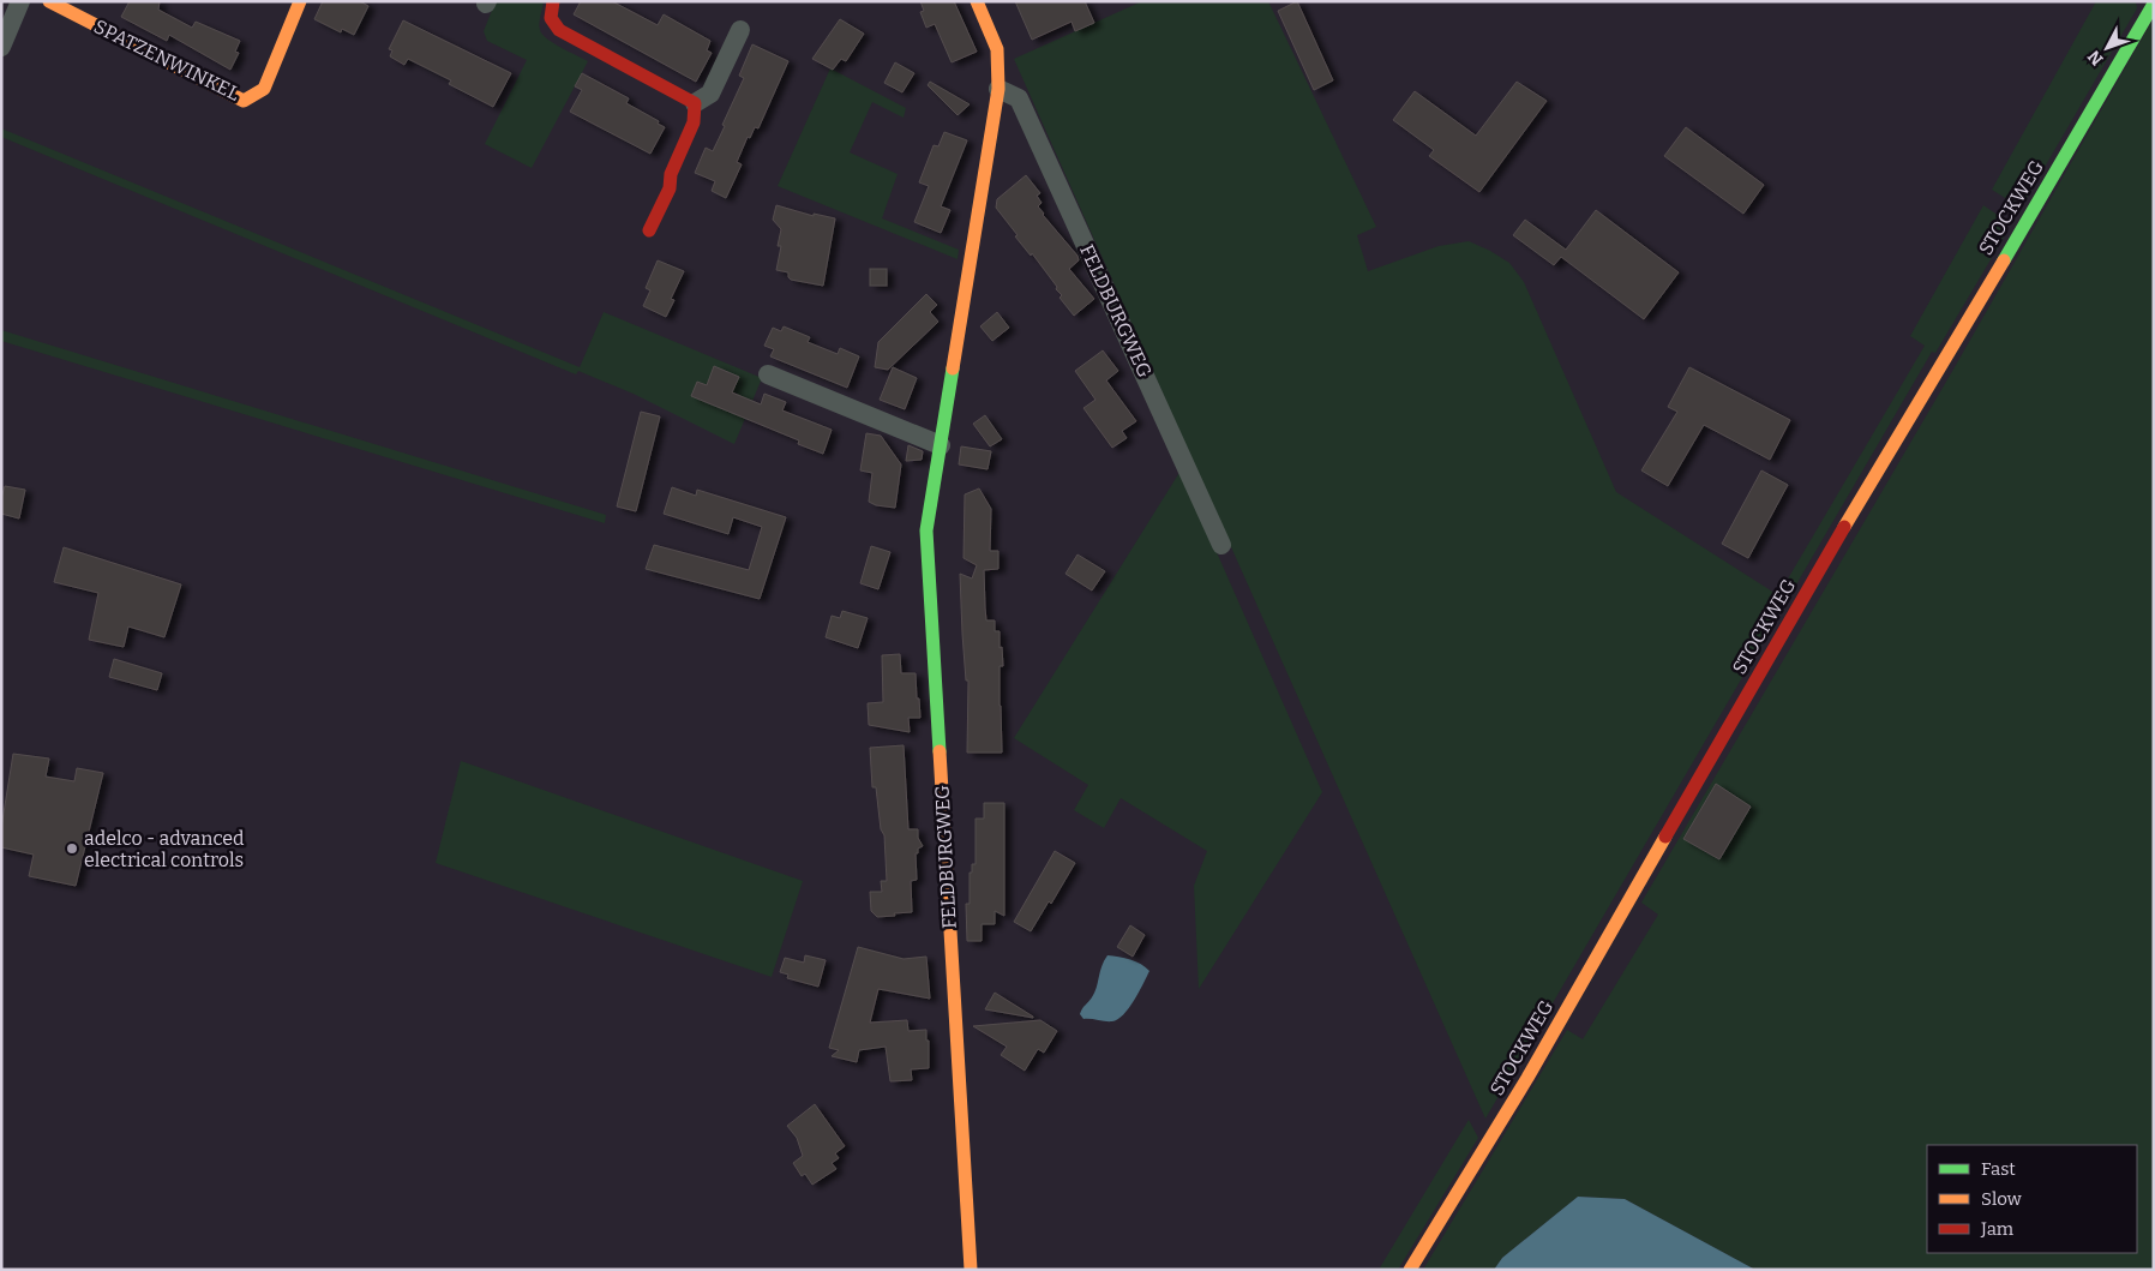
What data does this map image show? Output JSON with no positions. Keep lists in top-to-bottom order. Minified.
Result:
{"streets":{"street":["SPATZENWINKEL","STOCKWEG","FELDBURGWEG"]},"places":["adelco - advanced electrical controls"],"legend":["Fast","Slow","Jam"],"north":"bottom left"}
